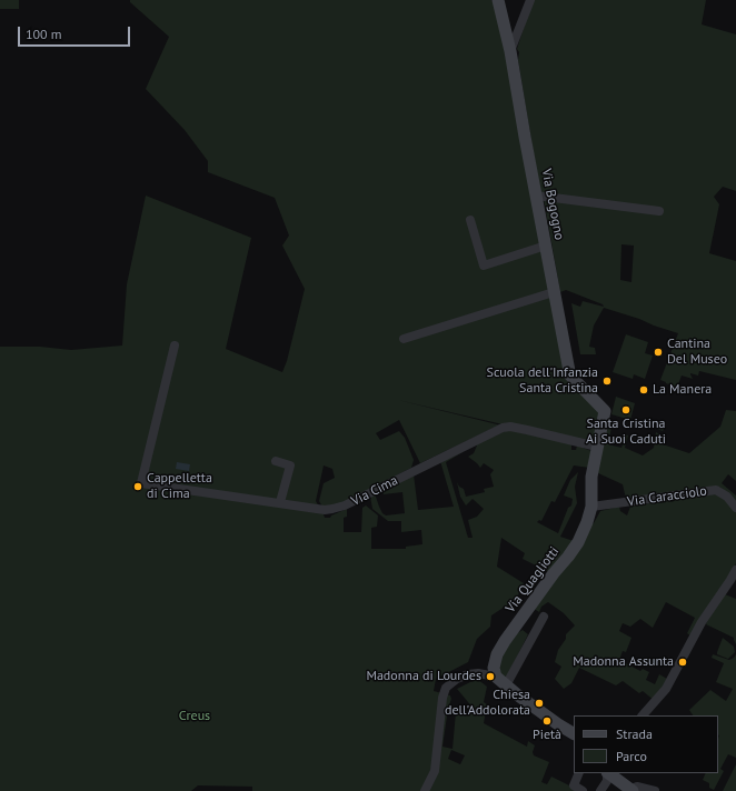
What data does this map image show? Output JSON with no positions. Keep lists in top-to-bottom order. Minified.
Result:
{"streets":{"street":["Via Bogogno","Via Cima","Via Caracciolo","Via Quagliotti"]},"crossings":[["Via Bogogno","Via Quagliotti"],["Via Cima","Via Quagliotti"],["Via Caracciolo","Via Quagliotti"]],"parks":["Creus"],"places":["Cantina Del Museo","Scuola dell'Infanzia Santa Cristina","La Manera","Santa Cristina Ai Suoi Caduti","Cappelletta di Cima","Madonna Assunta","Madonna di Lourdes","Chiesa dell'Addolorata","Pietà"],"legend":["Strada","Parco"],"scale_bar":"100 m"}
